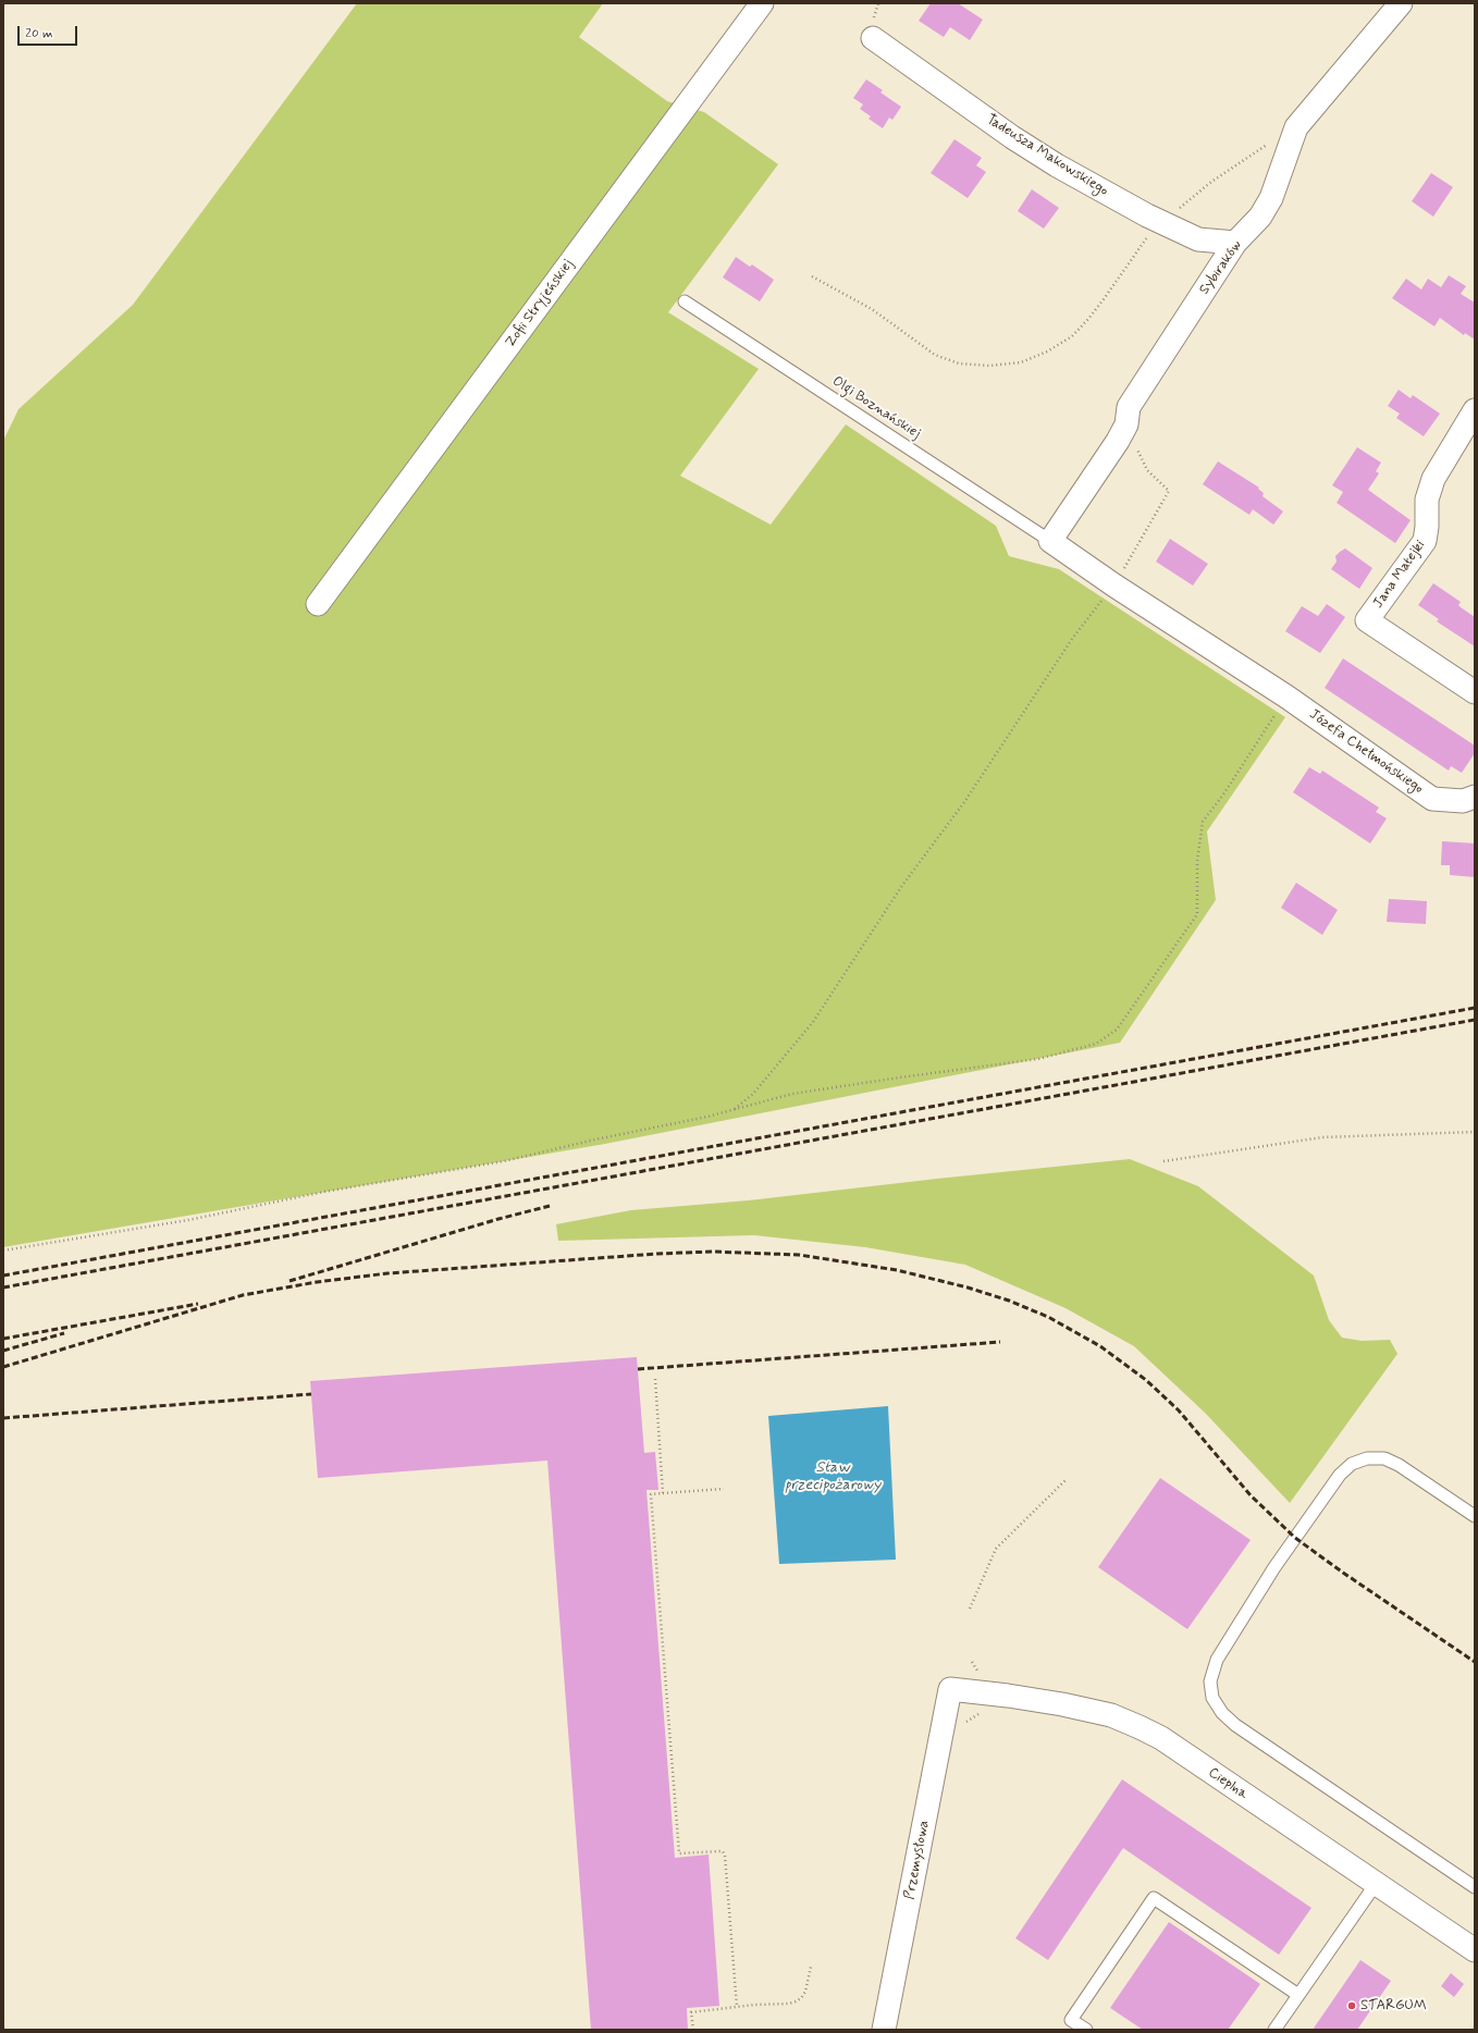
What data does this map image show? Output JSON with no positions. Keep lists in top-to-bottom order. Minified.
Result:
{"streets":{"street":["Tadeusza Makowskiego","Sybiraków","Zofii Stryjeńskiej","Jana Matejki","Józefa Chełmońskiego","Cieplna","Przemysłowa"],"lane":["Olgi Boznańskiej"]},"crossings":[["Tadeusza Makowskiego","Sybiraków"],["Sybiraków","Olgi Boznańskiej"],["Sybiraków","Józefa Chełmońskiego"],["Olgi Boznańskiej","Józefa Chełmońskiego"],["Cieplna","Przemysłowa"]],"water":["Staw przecipożarowy"],"places":["STARGUM"],"scale_bar":"20 m"}
